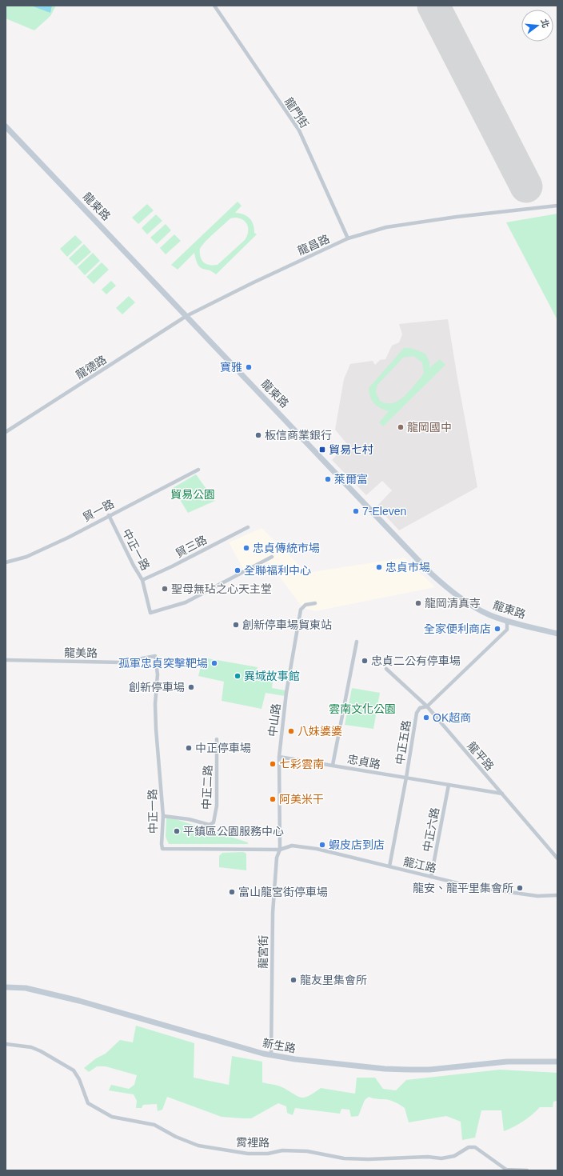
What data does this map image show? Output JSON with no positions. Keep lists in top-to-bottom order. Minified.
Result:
{"streets":{"street":["龍門街","龍東路","龍昌路","龍德路","貿一路","貿三路","中正一路","龍美路","中山路","中正五路","龍平路","忠貞路","中正二路","中正六路","龍江路","龍宮街","新生路","霄裡路"]},"crossings":[["龍門街","龍昌路"],["龍東路","龍昌路"],["龍東路","龍德路"],["龍東路","中正五路"],["龍昌路","龍德路"],["貿一路","中正一路"],["貿三路","中正一路"],["中正一路","龍美路"],["中正一路","中山路"],["中正一路","中正二路"],["中正一路","龍江路"],["中正一路","龍宮街"],["中山路","忠貞路"],["中山路","龍江路"],["中山路","龍宮街"],["中正五路","龍平路"],["中正五路","忠貞路"],["中正五路","龍江路"],["龍平路","忠貞路"],["忠貞路","中正六路"],["中正六路","龍江路"],["龍江路","龍宮街"],["龍宮街","新生路"]],"parks":["貿易公園","雲南文化公園"],"places":{"other":["寶雅","龍岡國中","板信商業銀行","萊爾富","7-Eleven","忠貞傳統市場","忠貞市場","全聯福利中心","聖母無玷之心天主堂","龍岡清真寺","創新停車場貿東站","全家便利商店","忠貞二公有停車場","孤軍忠貞突擊靶場","異域故事館","創新停車場","OK超商","八妹婆婆","中正停車場","七彩雲南","阿美米干","平鎮區公園服務中心","蝦皮店到店","龍安、龍平里集會所","富山龍宮街停車場","龍友里集會所"],"transit":["貿易七村"]},"north":"right"}
